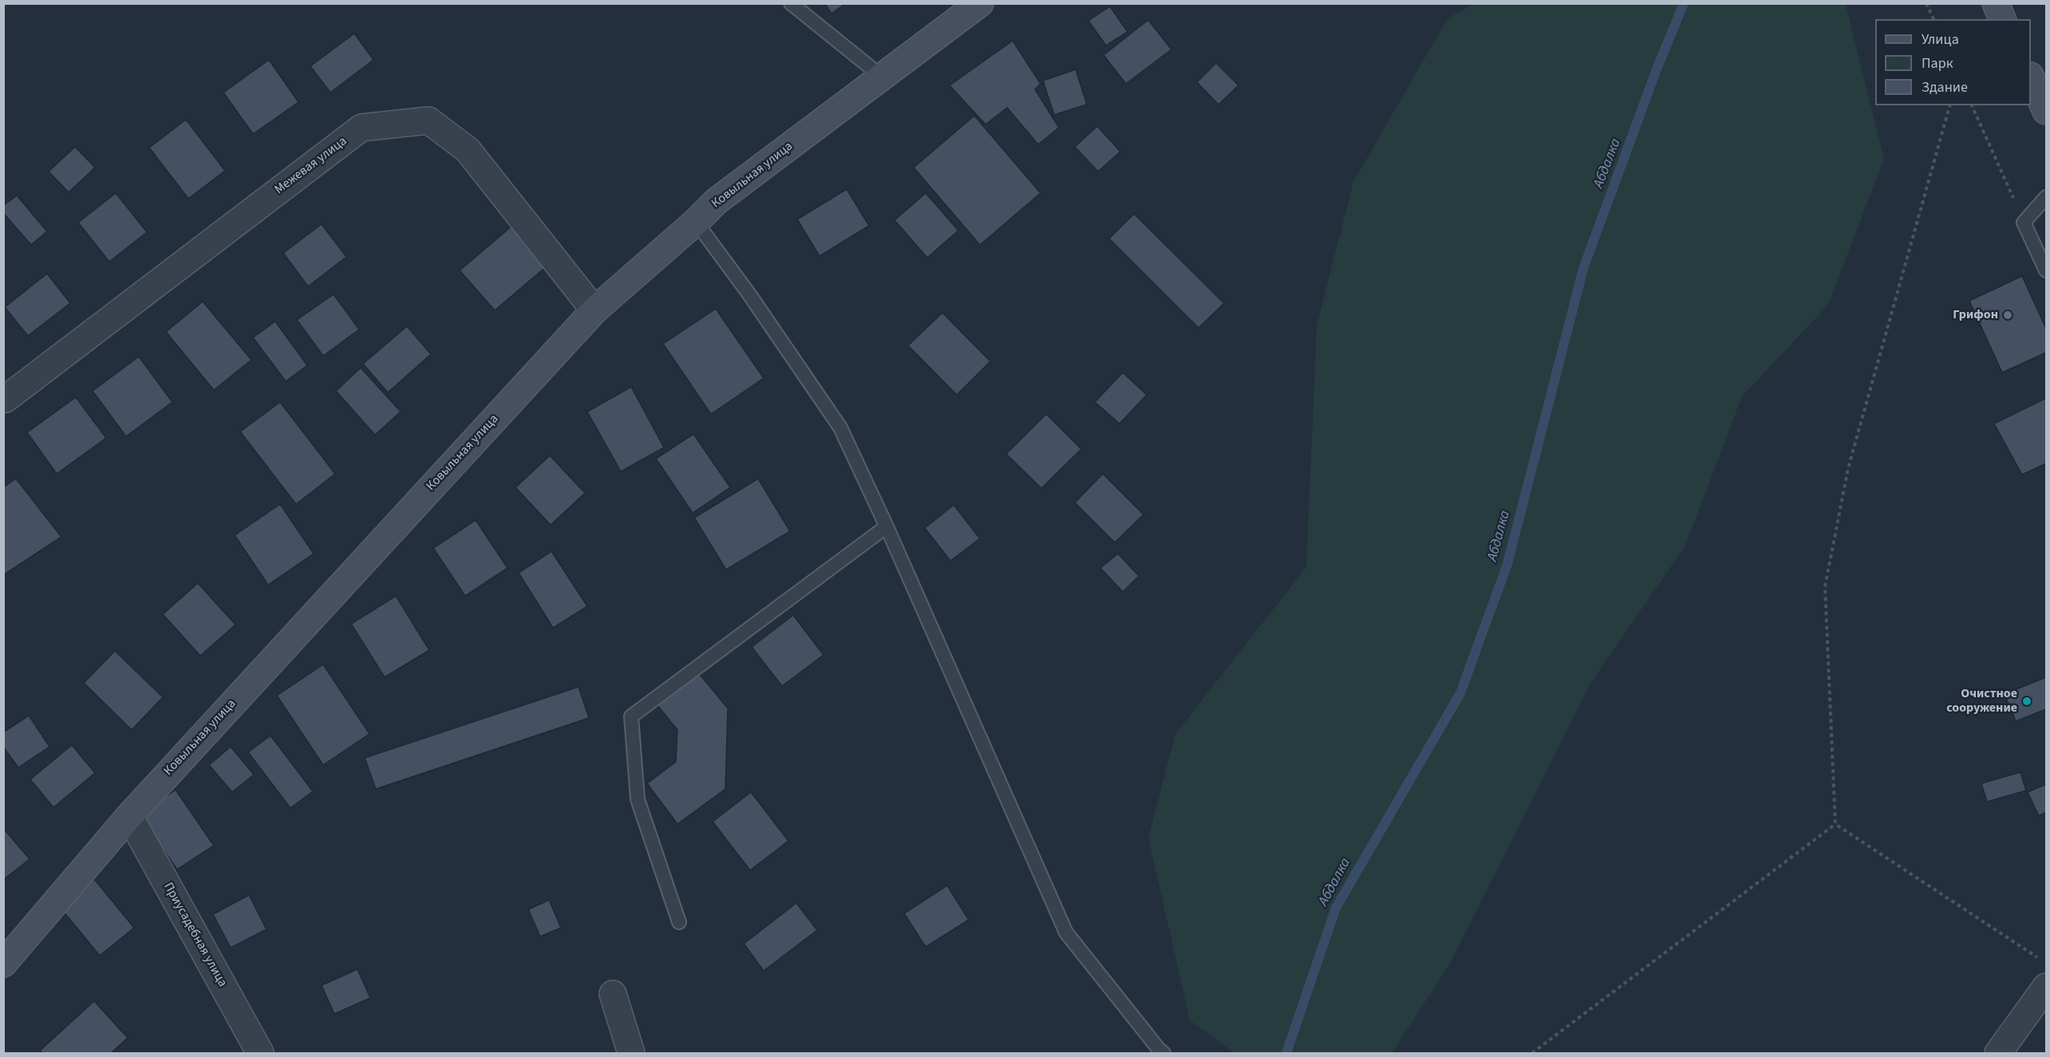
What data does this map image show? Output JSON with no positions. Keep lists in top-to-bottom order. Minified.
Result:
{"streets":{"street":["Межевая улица","Ковыльная улица","Приусадебная улица"]},"crossings":[["Межевая улица","Ковыльная улица"],["Ковыльная улица","Приусадебная улица"]],"water":["Абдалка"],"places":["Грифон","Очистное сооружение"],"legend":["Улица","Парк","Здание"]}
